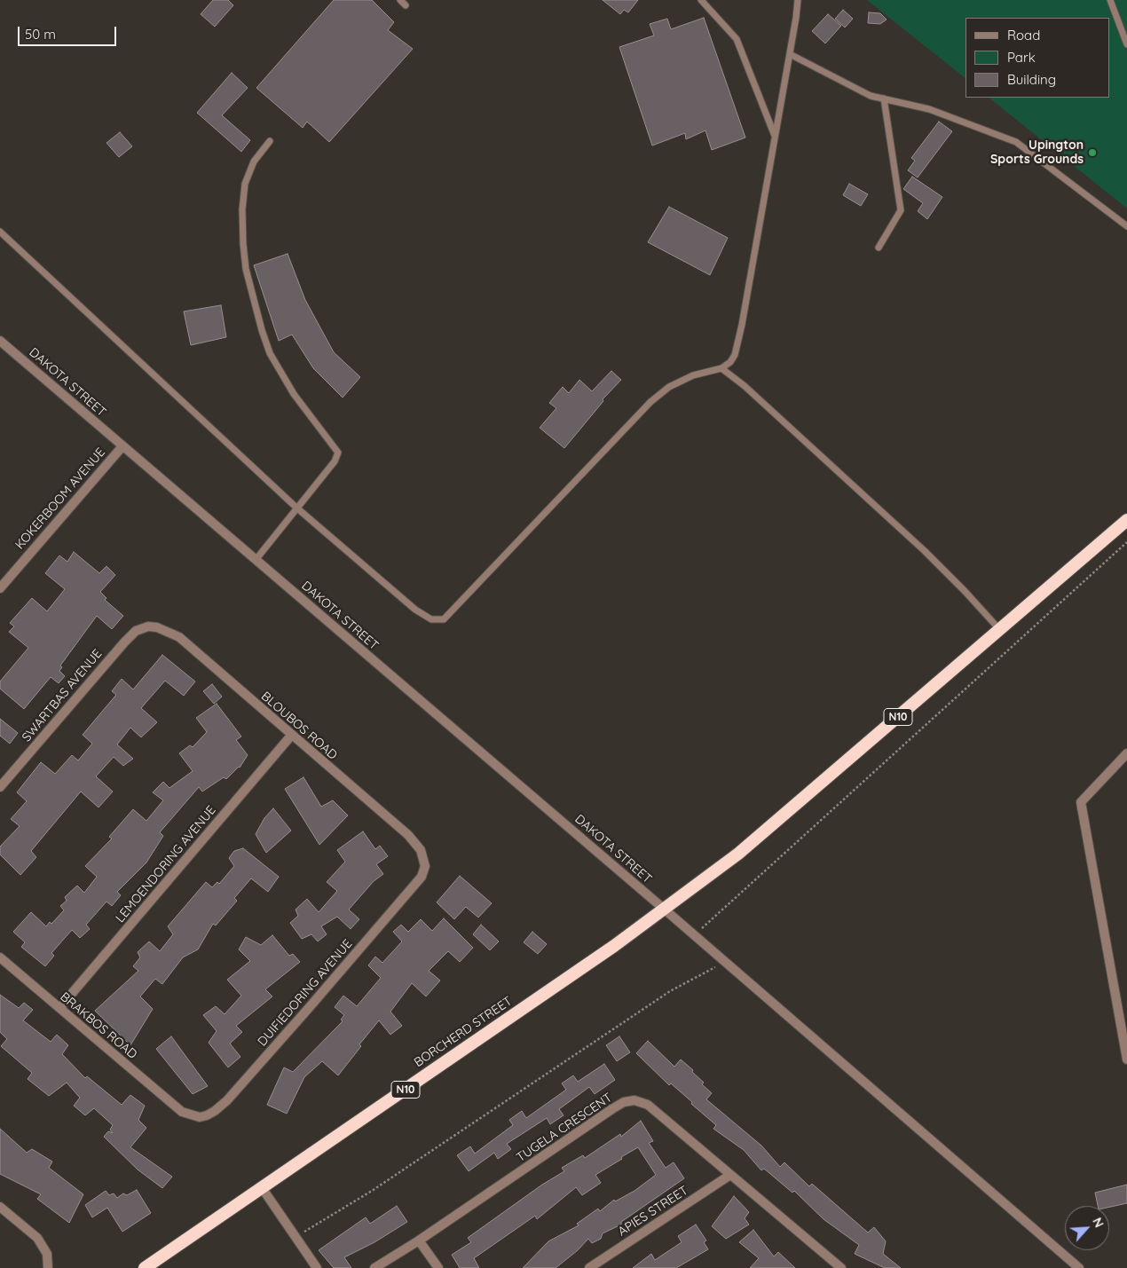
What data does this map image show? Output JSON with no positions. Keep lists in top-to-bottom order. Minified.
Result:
{"streets":{"highway":["N10","BORCHERD STREET"],"street":["DAKOTA STREET","KOKERBOOM AVENUE","SWARTBAS AVENUE","BLOUBOS ROAD","LEMOENDORING AVENUE","DUIFIEDORING AVENUE","BRAKBOS ROAD","TUGELA CRESCENT","APIES STREET"]},"crossings":[["DAKOTA STREET","KOKERBOOM AVENUE"],["DAKOTA STREET","N10"],["DAKOTA STREET","BORCHERD STREET"],["SWARTBAS AVENUE","BLOUBOS ROAD"],["N10","BORCHERD STREET"],["BLOUBOS ROAD","LEMOENDORING AVENUE"],["BLOUBOS ROAD","DUIFIEDORING AVENUE"],["LEMOENDORING AVENUE","BRAKBOS ROAD"],["DUIFIEDORING AVENUE","BRAKBOS ROAD"],["TUGELA CRESCENT","APIES STREET"]],"places":["Upington Sports Grounds"],"legend":["Road","Park","Building"],"scale_bar":"50 m","north":"top right"}
